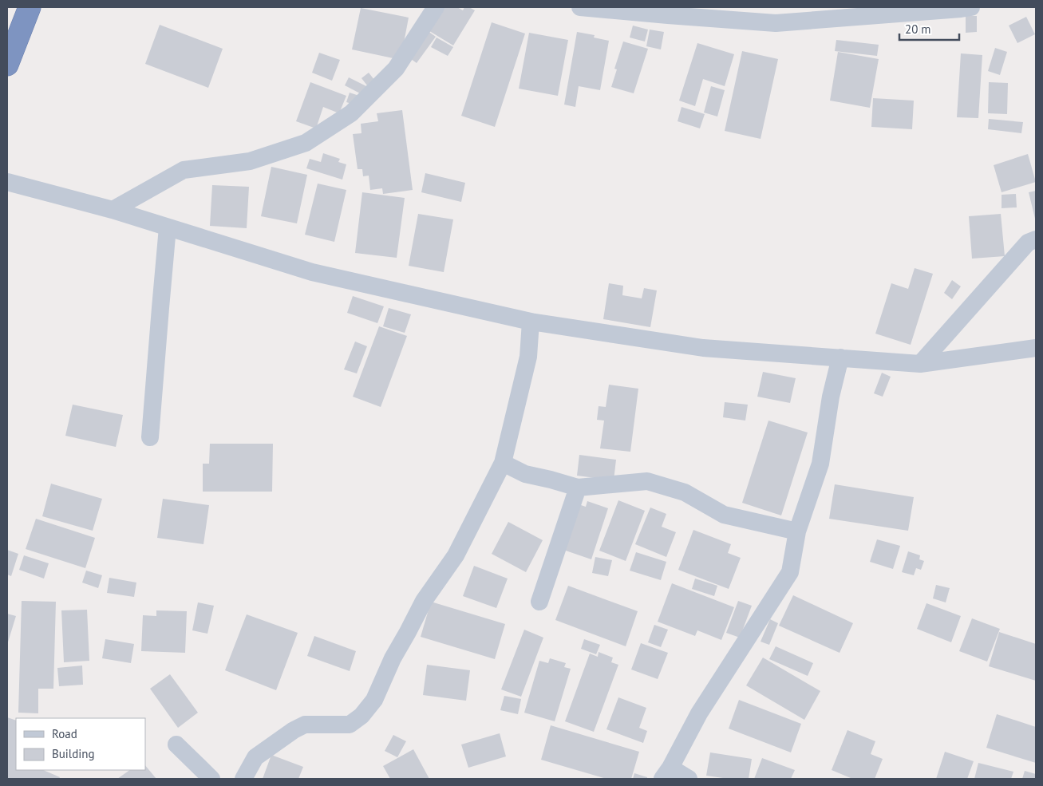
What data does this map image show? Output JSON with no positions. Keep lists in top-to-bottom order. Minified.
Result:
{"legend":["Road","Building"],"scale_bar":"20 m"}
